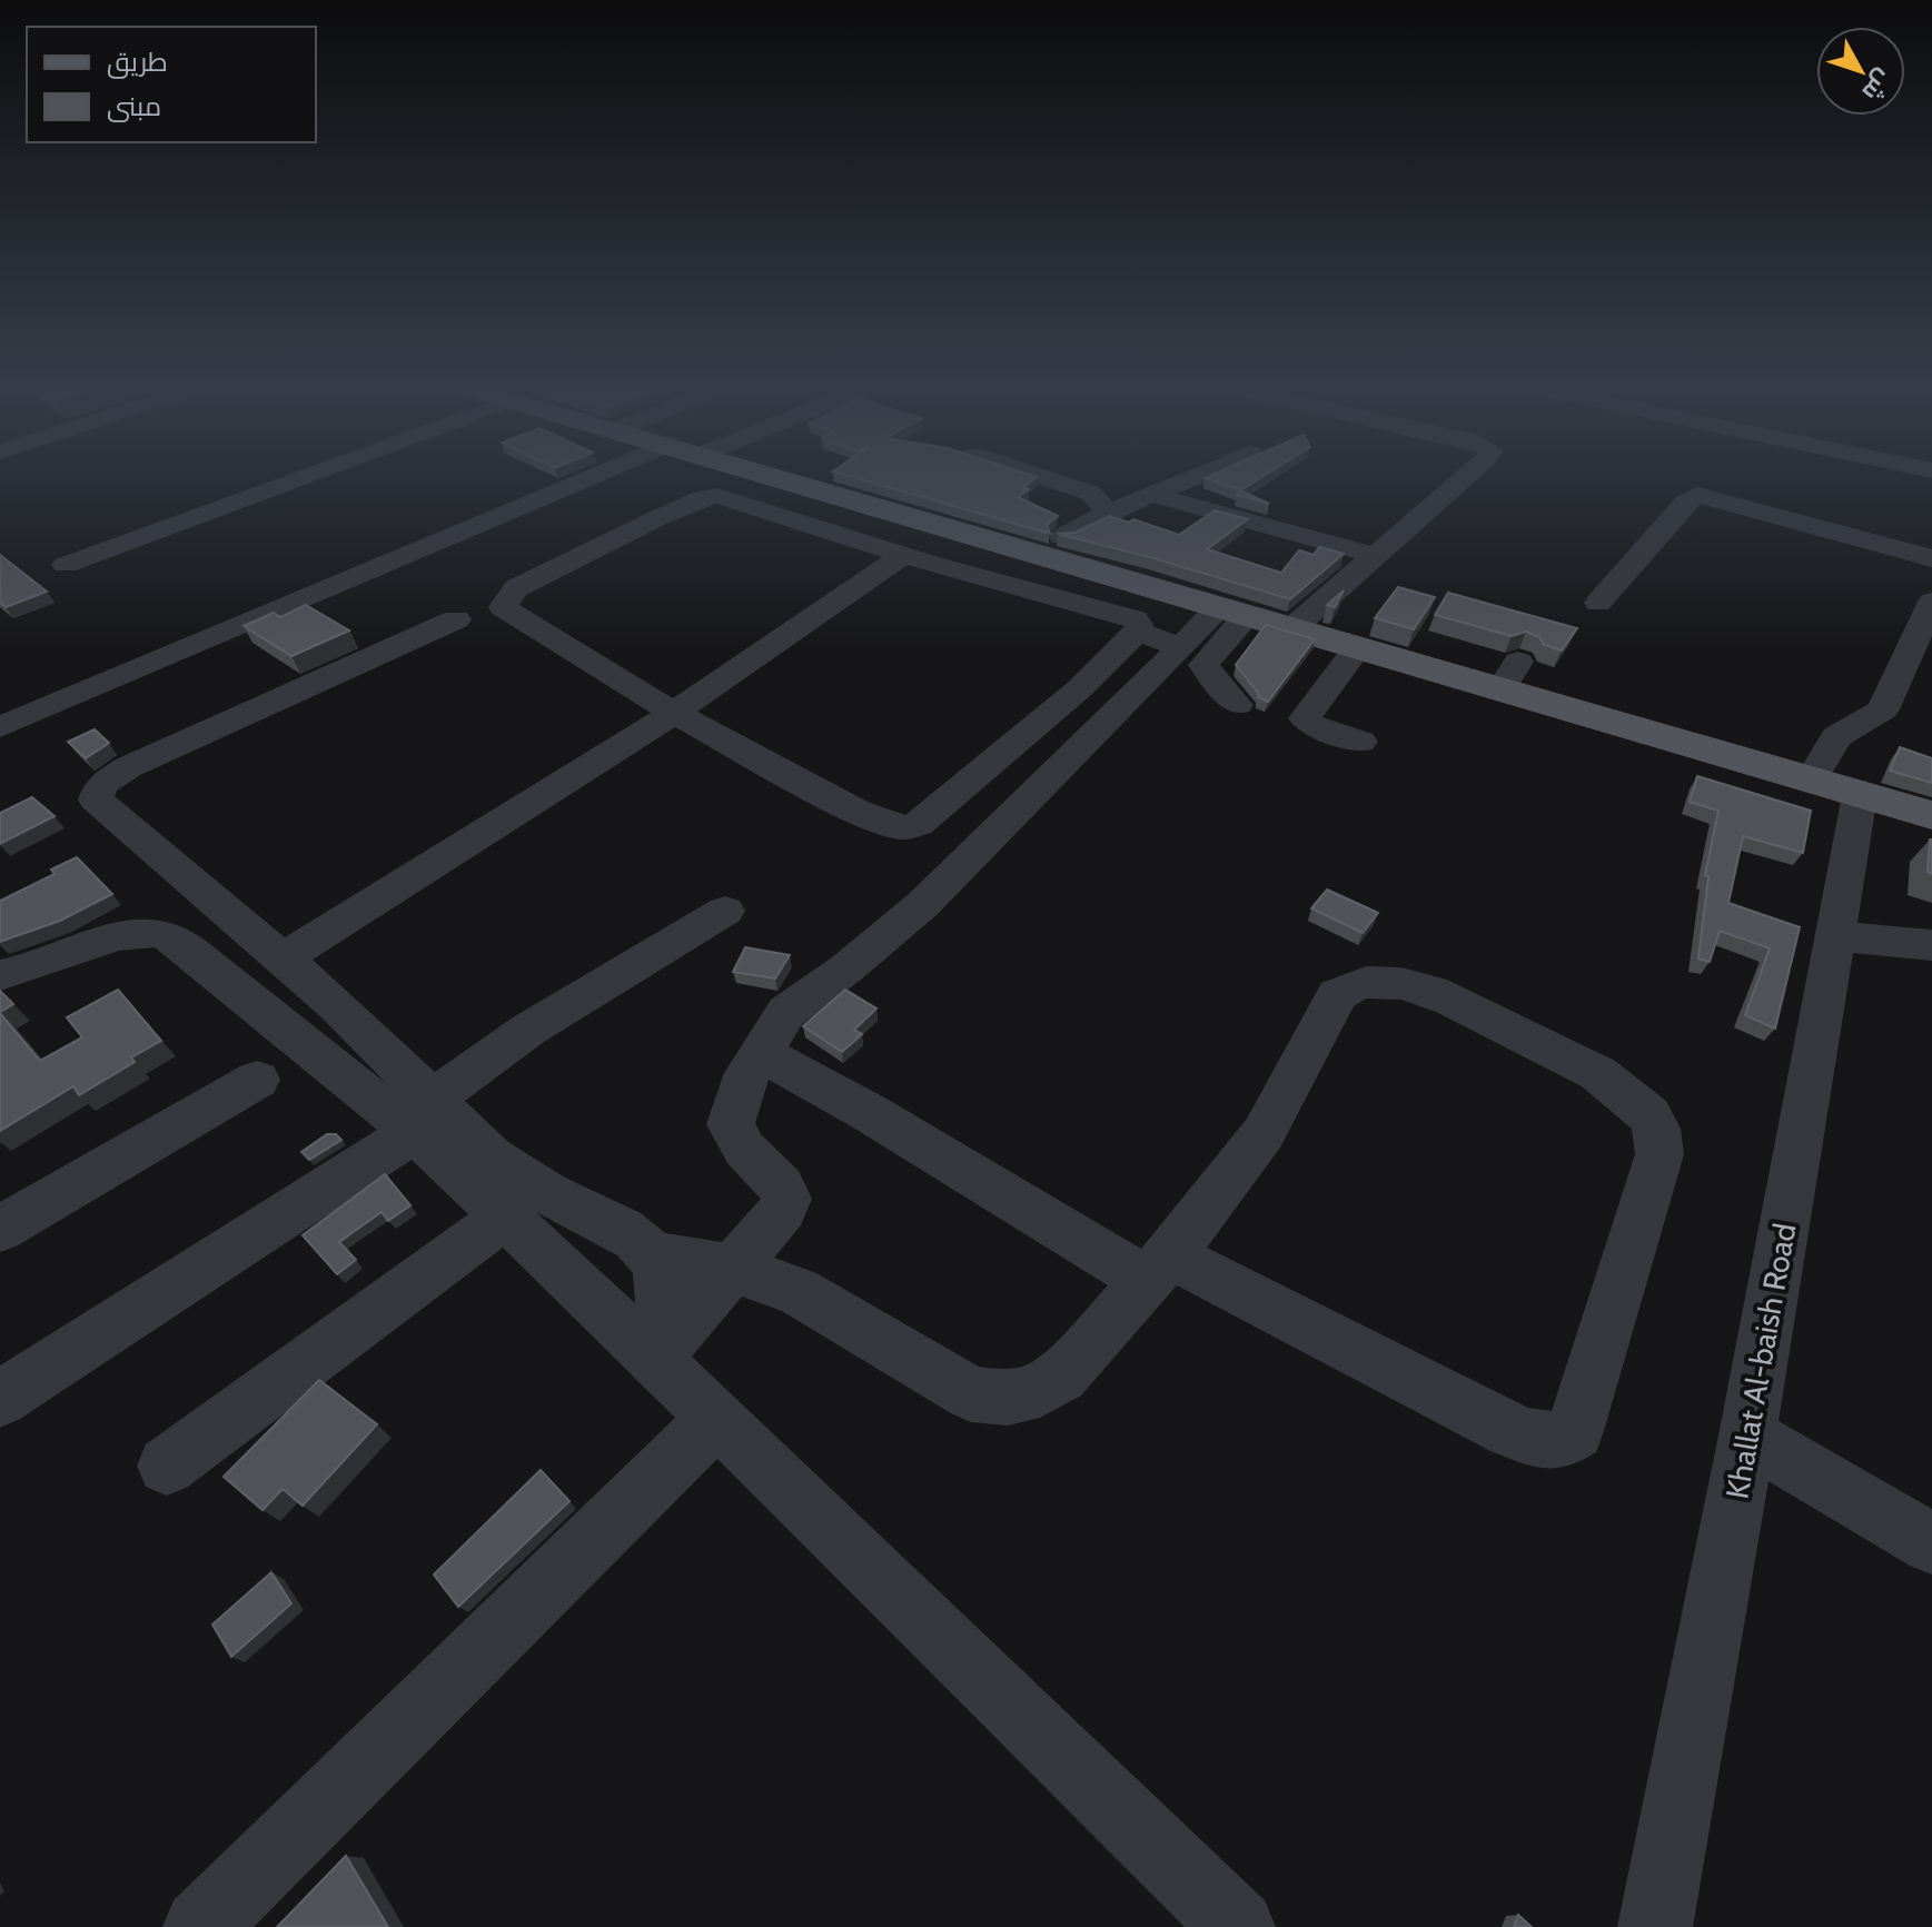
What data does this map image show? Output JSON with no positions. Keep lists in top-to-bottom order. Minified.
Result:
{"streets":{"street":["Khallat Al-baish Road"]},"legend":["طريق","مبنى"],"north":"bottom right"}
